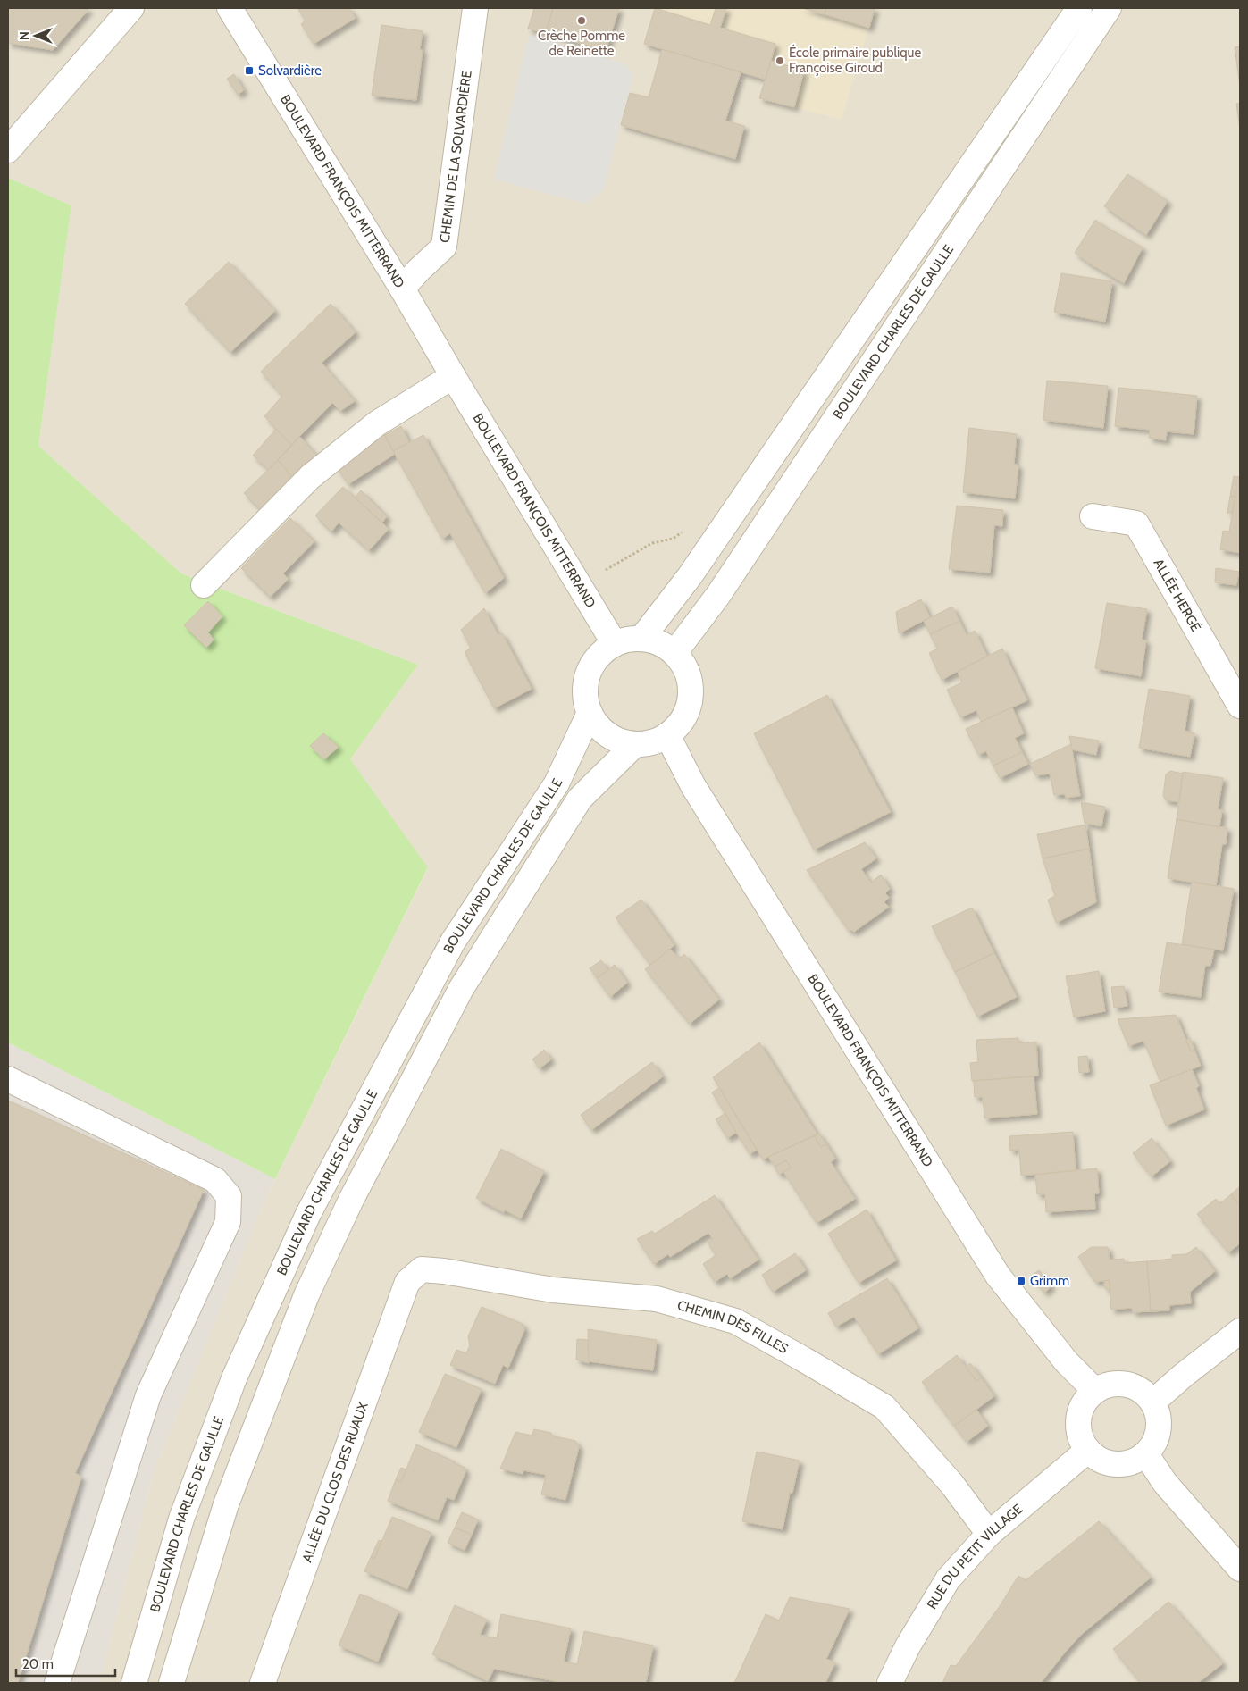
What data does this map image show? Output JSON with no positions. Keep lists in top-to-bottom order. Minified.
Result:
{"streets":{"street":["CHEMIN DE LA SOLVARDIÈRE","BOULEVARD FRANÇOIS MITTERRAND","BOULEVARD CHARLES DE GAULLE","ALLÉE HERGÉ","CHEMIN DES FILLES","ALLÉE DU CLOS DES RUAUX","RUE DU PETIT VILLAGE"]},"crossings":[["CHEMIN DE LA SOLVARDIÈRE","BOULEVARD FRANÇOIS MITTERRAND"],["BOULEVARD FRANÇOIS MITTERRAND","BOULEVARD CHARLES DE GAULLE"],["BOULEVARD FRANÇOIS MITTERRAND","RUE DU PETIT VILLAGE"],["CHEMIN DES FILLES","ALLÉE DU CLOS DES RUAUX"],["CHEMIN DES FILLES","RUE DU PETIT VILLAGE"]],"places":{"other":["Crèche Pomme de Reinette","École primaire publique Françoise Giroud"],"transit":["Solvardière","Grimm"]},"scale_bar":"20 m","north":"left"}
